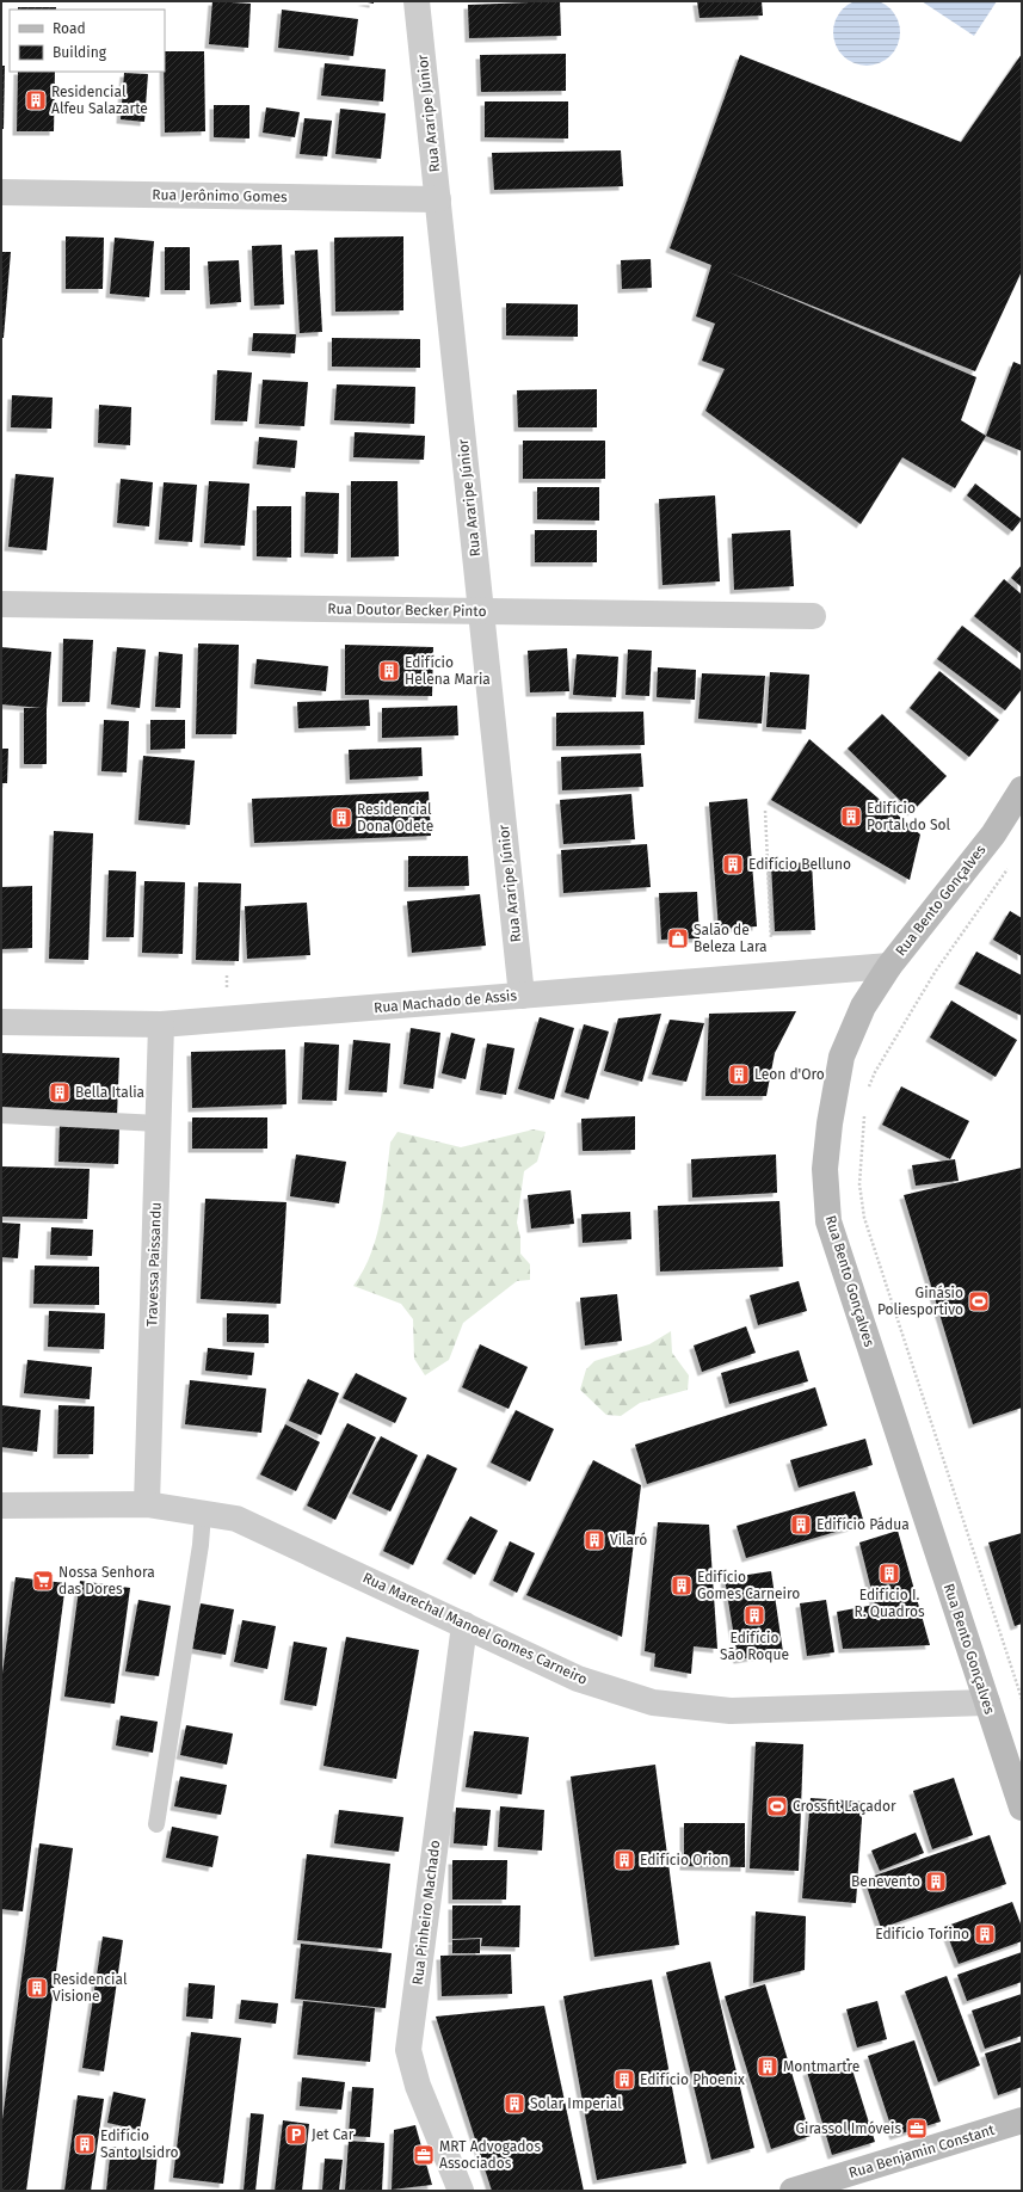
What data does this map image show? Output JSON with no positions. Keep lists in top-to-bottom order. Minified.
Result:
{"streets":{"street":["Rua Araripe Júnior","Rua Jerônimo Gomes","Rua Doutor Becker Pinto","Rua Bento Gonçalves","Rua Machado de Assis","Travessa Paissandu","Rua Marechal Manoel Gomes Carneiro","Rua Pinheiro Machado","Rua Benjamin Constant"]},"crossings":[["Rua Araripe Júnior","Rua Jerônimo Gomes"],["Rua Araripe Júnior","Rua Doutor Becker Pinto"],["Rua Araripe Júnior","Rua Machado de Assis"],["Rua Bento Gonçalves","Rua Machado de Assis"],["Rua Bento Gonçalves","Rua Marechal Manoel Gomes Carneiro"],["Rua Machado de Assis","Travessa Paissandu"],["Travessa Paissandu","Rua Marechal Manoel Gomes Carneiro"],["Rua Marechal Manoel Gomes Carneiro","Rua Pinheiro Machado"]],"places":{"building":["Residencial Alfeu Salazarte","Edifício Helena Maria","Edifício Portal do Sol","Residencial Dona Odete","Edifício Belluno","Leon d'Oro","Bella Italia","Edifício Pádua","Vilaró","Edifício I. R. Quadros","Edifício Gomes Carneiro","Edifício São Roque","Edifício Orion","Benevento","Edifício Torino","Residencial Visione","Montmartre","Edifício Phoenix","Solar Imperial","Edifício Santo Isidro"],"shop":["Salão de Beleza Lara"],"sports":["Ginásio Poliesportivo","Crossfit Laçador"],"supermarket":["Nossa Senhora das Dores"],"office":["Girassol Imóveis","MRT Advogados Associados"],"parking":["Jet Car"]},"legend":["Road","Building"]}
